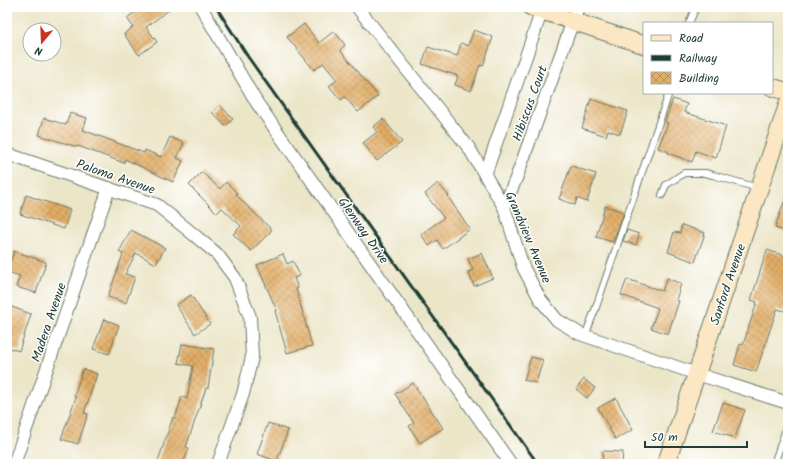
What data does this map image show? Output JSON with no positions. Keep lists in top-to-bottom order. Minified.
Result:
{"streets":{"main road":["Sanford Avenue"],"street":["Hibiscus Court","Paloma Avenue","Glenway Drive","Grandview Avenue","Madera Avenue"]},"crossings":[["Hibiscus Court","Grandview Avenue"],["Paloma Avenue","Madera Avenue"],["Grandview Avenue","Sanford Avenue"]],"legend":["Road","Railway","Building"],"scale_bar":"50 m","north":"bottom"}
